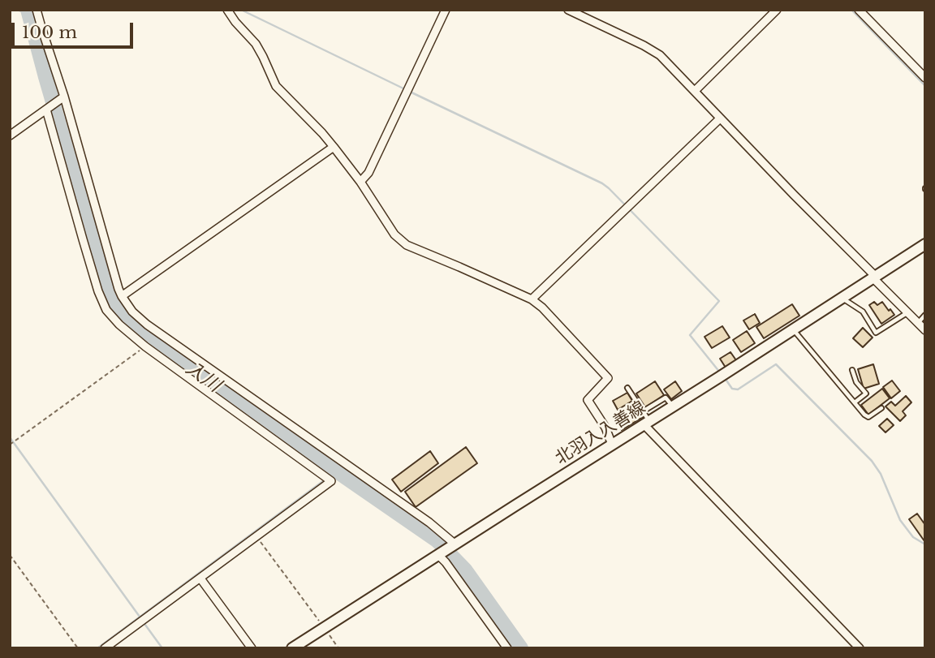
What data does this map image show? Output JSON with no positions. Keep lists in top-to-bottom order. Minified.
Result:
{"streets":{"main road":["北羽入入善線"]},"water":["入川"],"scale_bar":"100 m"}
